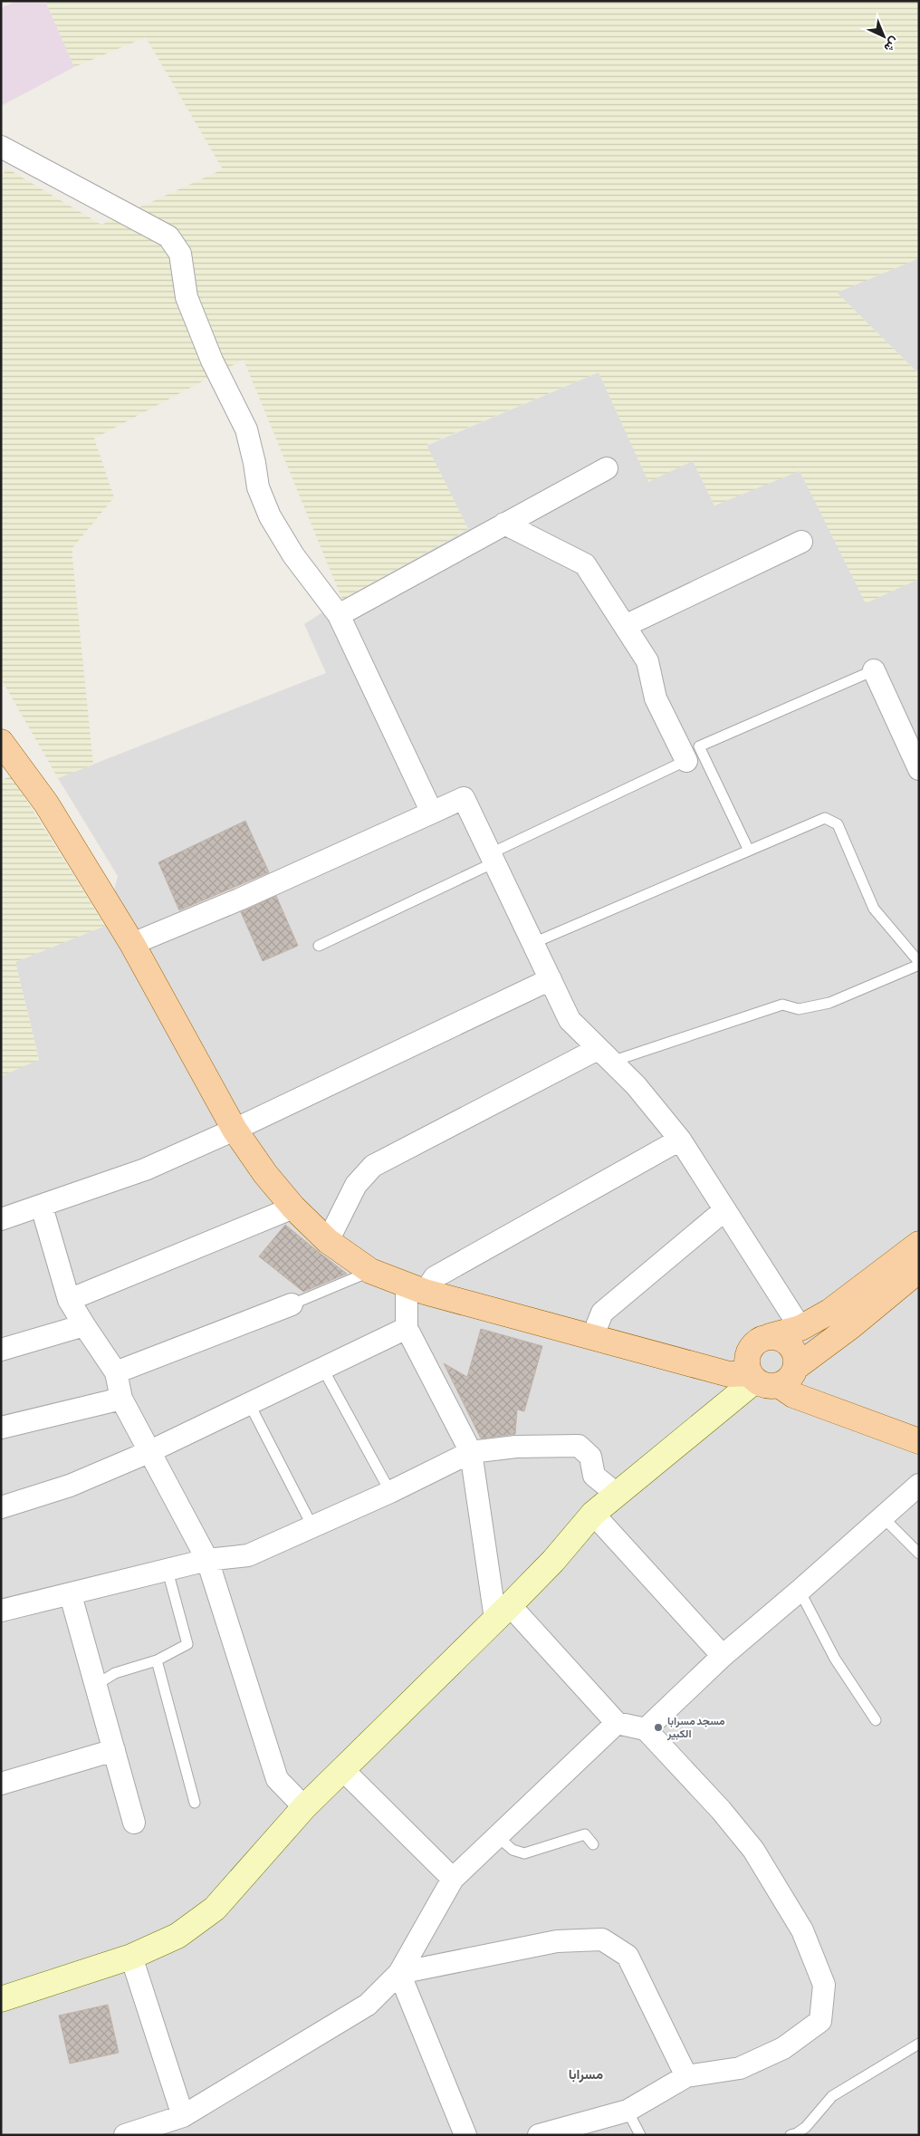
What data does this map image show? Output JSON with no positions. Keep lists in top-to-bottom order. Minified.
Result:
{"districts":["مسرابا"],"places":["مسجد مسرابا الكبير"],"north":"bottom right"}
